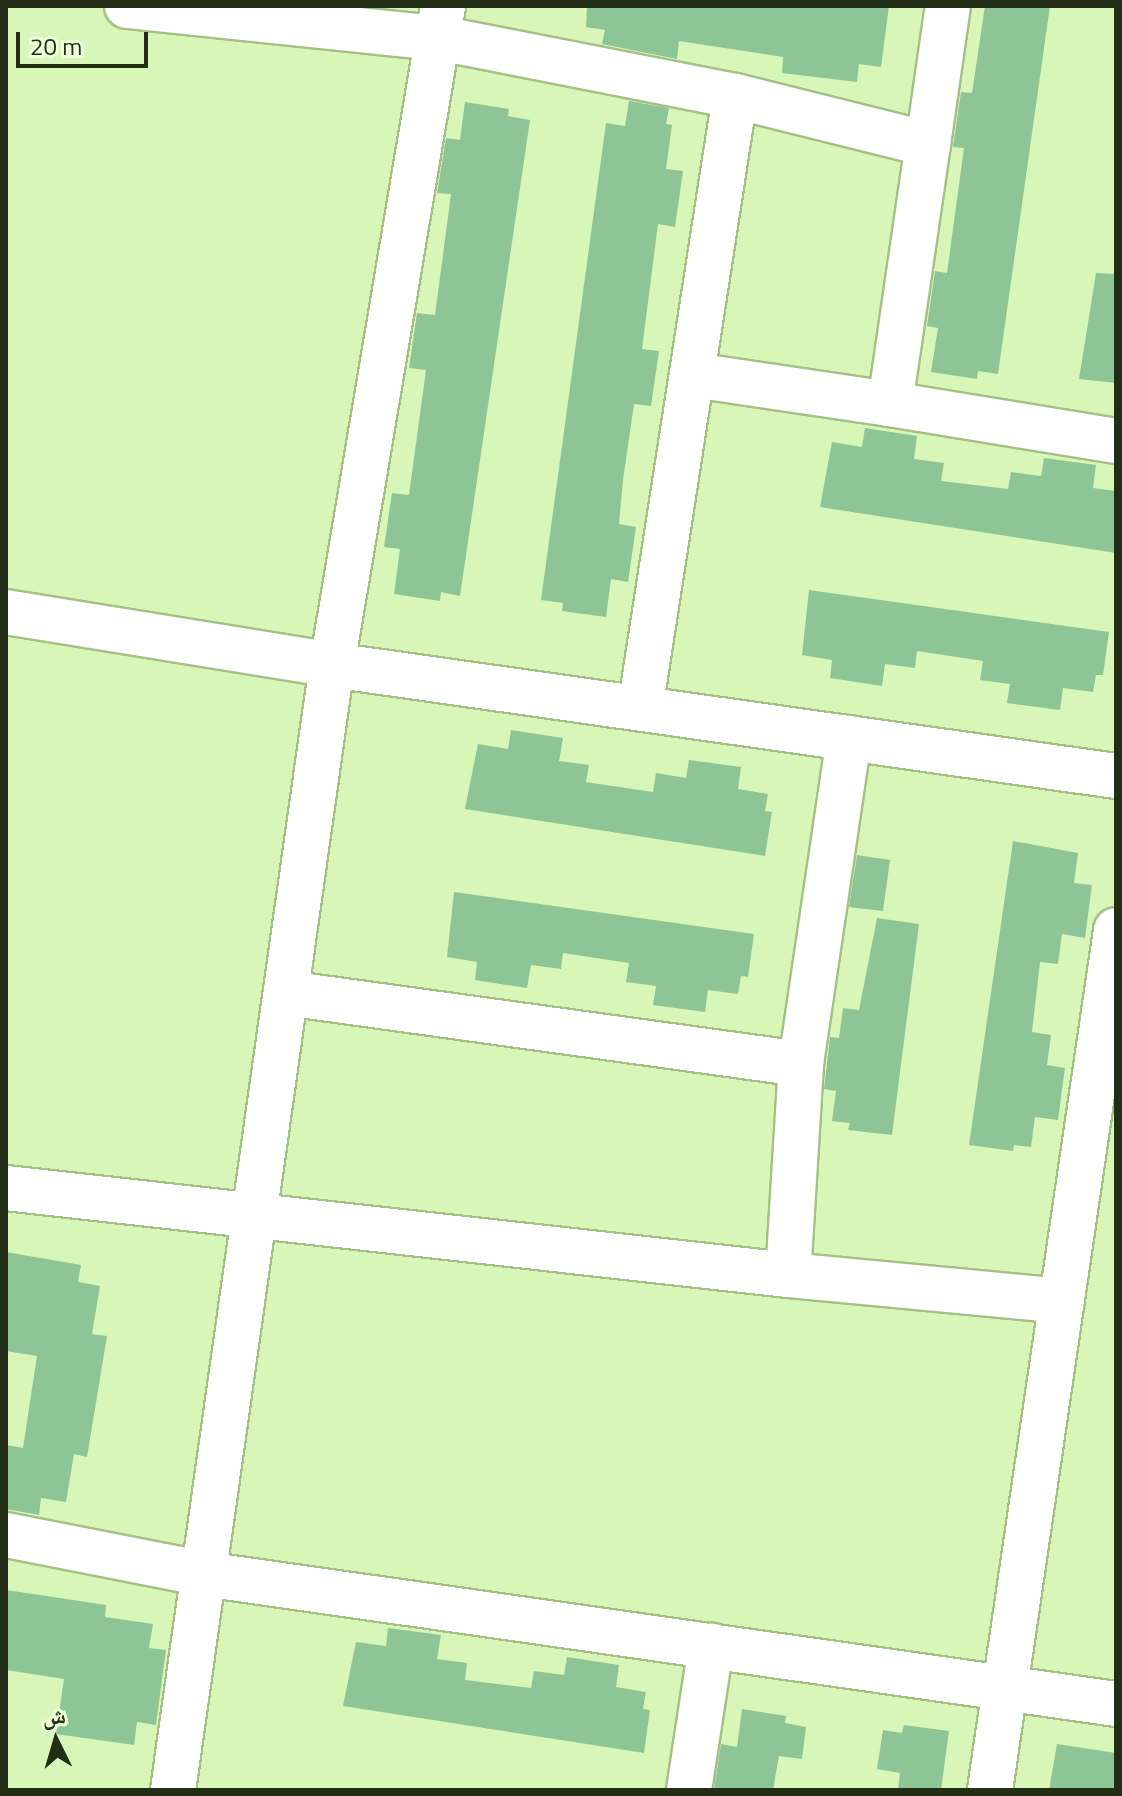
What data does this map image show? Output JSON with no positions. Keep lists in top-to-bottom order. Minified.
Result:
{"scale_bar":"20 m","north":"top"}
